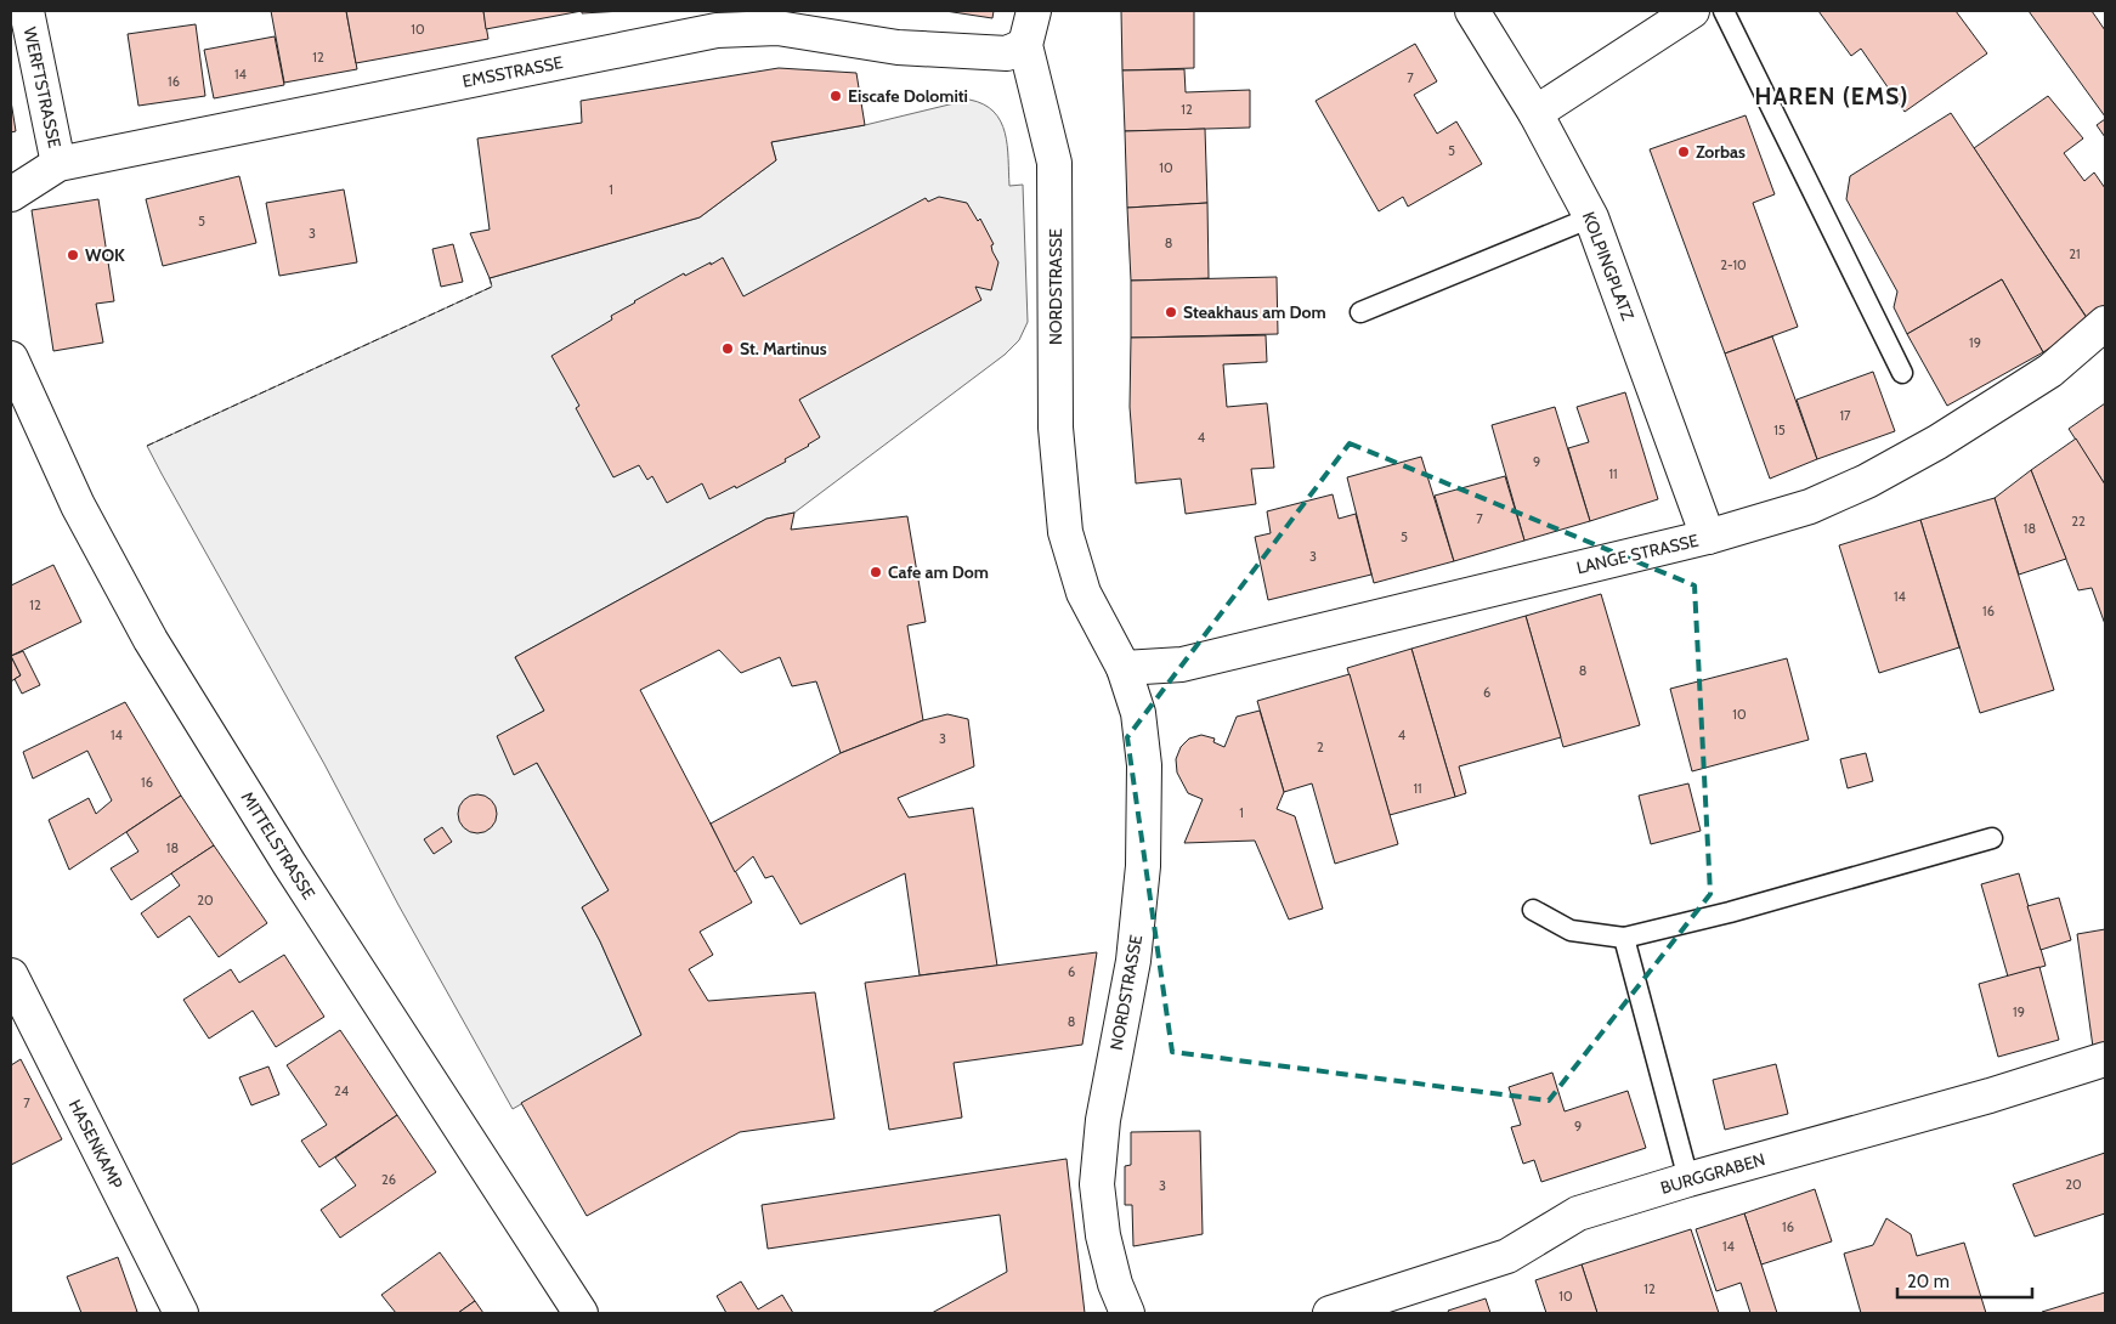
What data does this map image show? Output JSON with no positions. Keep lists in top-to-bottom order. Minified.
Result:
{"streets":{"street":["EMSSTRASSE","WERFTSTRASSE","KOLPINGPLATZ","NORDSTRASSE","LANGE STRASSE","MITTELSTRASSE","HASENKAMP","BURGGRABEN"]},"crossings":[["EMSSTRASSE","WERFTSTRASSE"],["EMSSTRASSE","NORDSTRASSE"],["KOLPINGPLATZ","LANGE STRASSE"],["NORDSTRASSE","LANGE STRASSE"]],"districts":["HAREN (EMS)"],"places":["Eiscafe Dolomiti","Zorbas","WOK","Steakhaus am Dom","St. Martinus","Cafe am Dom"],"house_numbers":["10","12","14","7","16","12","5","10","1","5","3","8","21","2-10","19","17","15","4","9","11","7","22","18","5","3","14","12","16","8","6","10","14","4","3","2","16","11","1","18","20","6","19","8","24","7","9","26","20","3","16","14","12","10"],"scale_bar":"20 m"}
